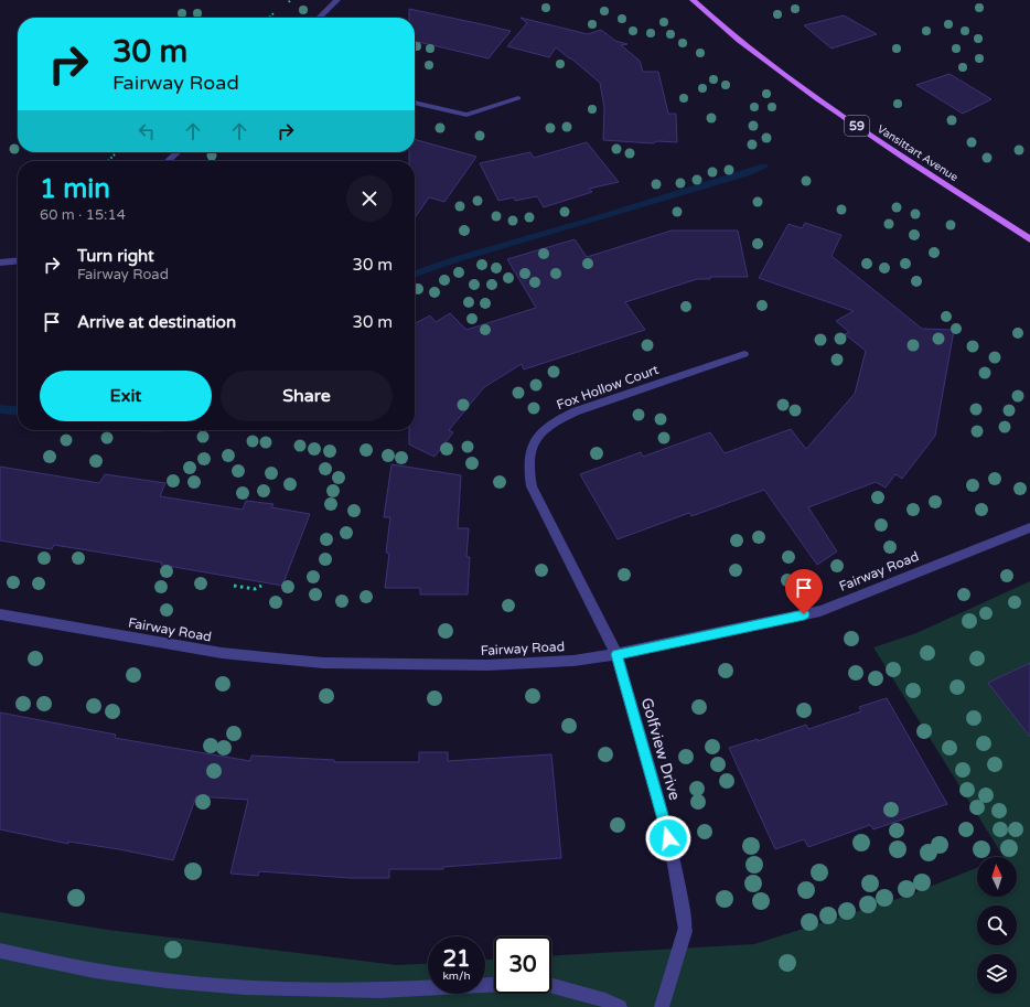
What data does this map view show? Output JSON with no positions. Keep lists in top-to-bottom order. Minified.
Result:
{"streets":{"main road":["59","Vansittart Avenue"],"street":["Fox Hollow Court","Fairway Road","Golfview Drive"]},"crossings":[["Fox Hollow Court","Fairway Road"],["Fox Hollow Court","Golfview Drive"],["Fairway Road","Golfview Drive"]],"north":"top","page":{"turn":["30 m","Fairway Road"],"heading":["1 min","60 m · 15:14"],"list":[{"name":"Turn right","note":"Fairway Road","value":"30 m"},{"name":"Arrive at destination","value":"30 m"}],"buttons":["Exit","Share"],"speed":"21 km/h","limit":"30"}}
